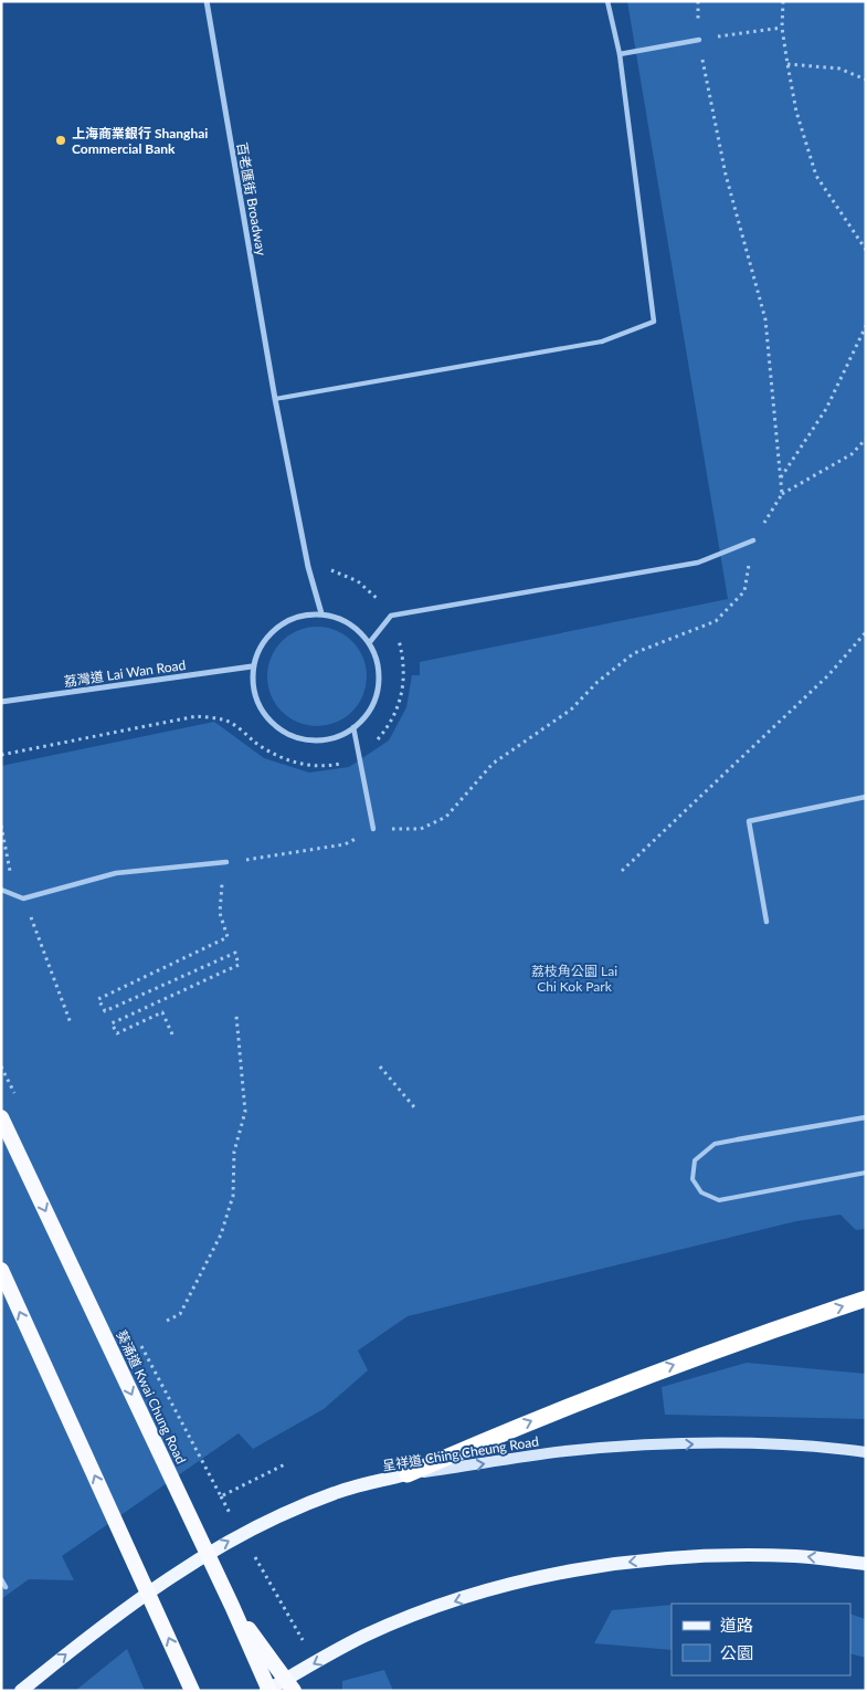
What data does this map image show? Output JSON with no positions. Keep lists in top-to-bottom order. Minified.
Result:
{"streets":{"highway":["葵涌道 Kwai Chung Road"],"main road":["呈祥道 Ching Cheung Road"],"street":["百老匯街 Broadway","荔灣道 Lai Wan Road"]},"crossings":[["百老匯街 Broadway","荔灣道 Lai Wan Road"]],"one_way":["呈祥道 Ching Cheung Road"],"parks":["荔枝角公園 Lai Chi Kok Park"],"places":["上海商業銀行 Shanghai Commercial Bank"],"legend":["道路","公園"]}
